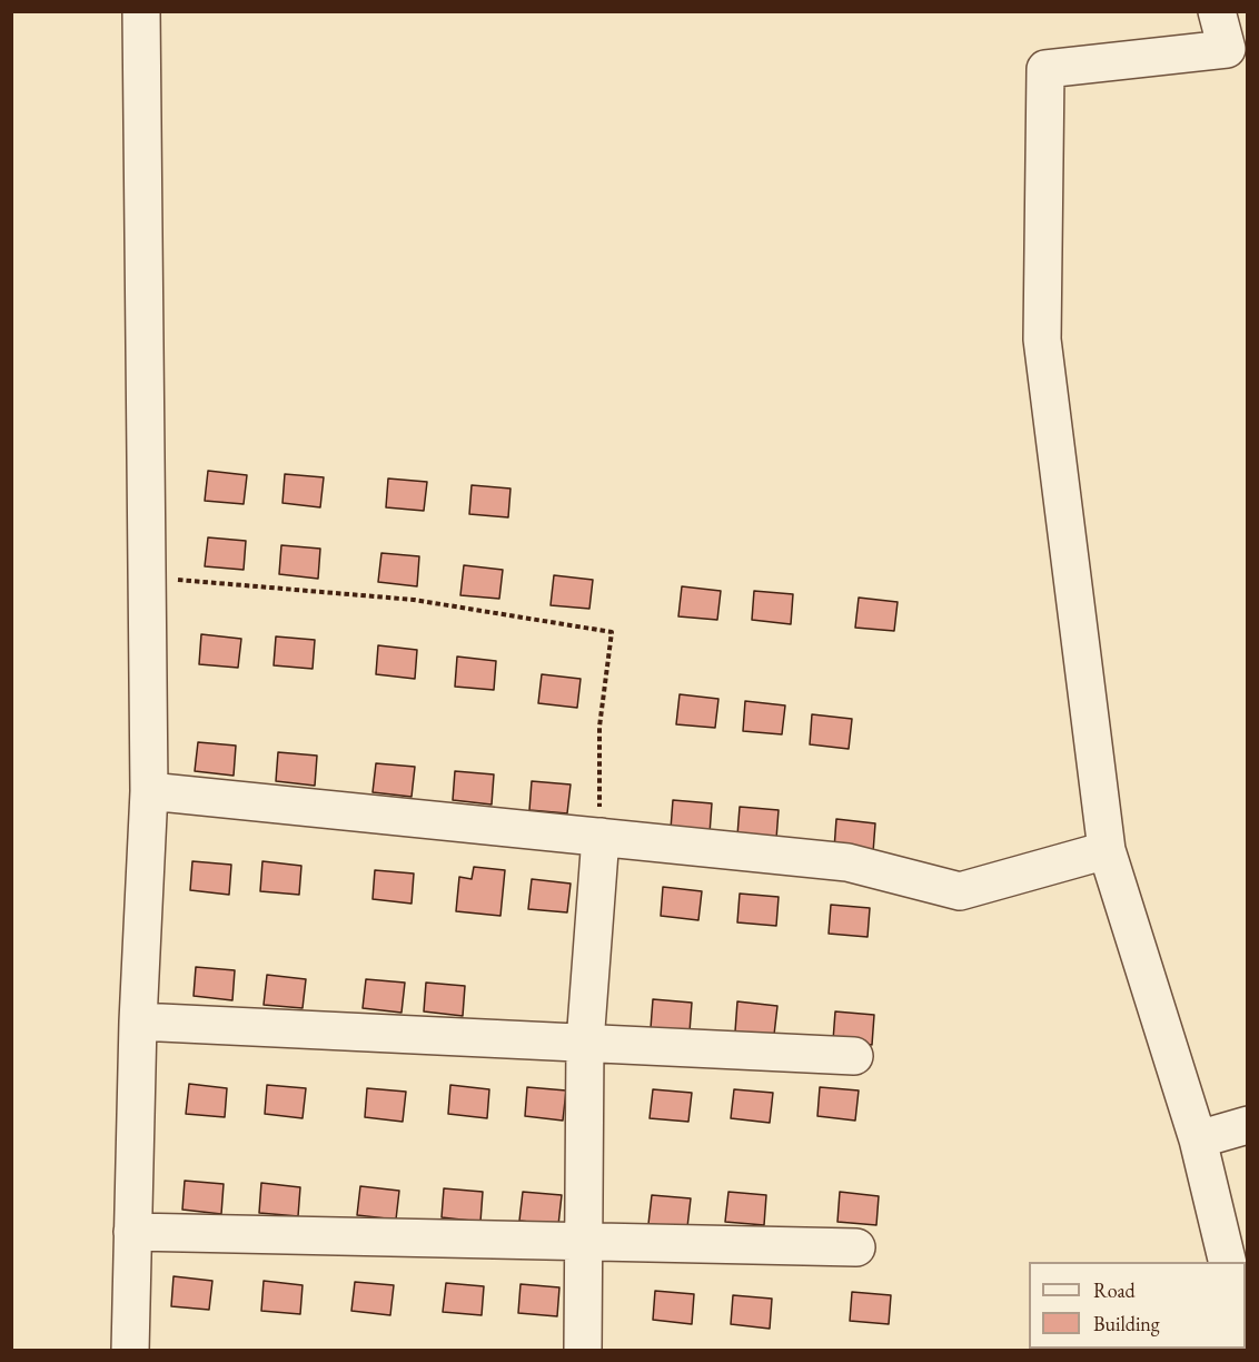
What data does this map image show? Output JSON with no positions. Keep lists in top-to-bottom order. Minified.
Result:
{"legend":["Road","Building"]}
